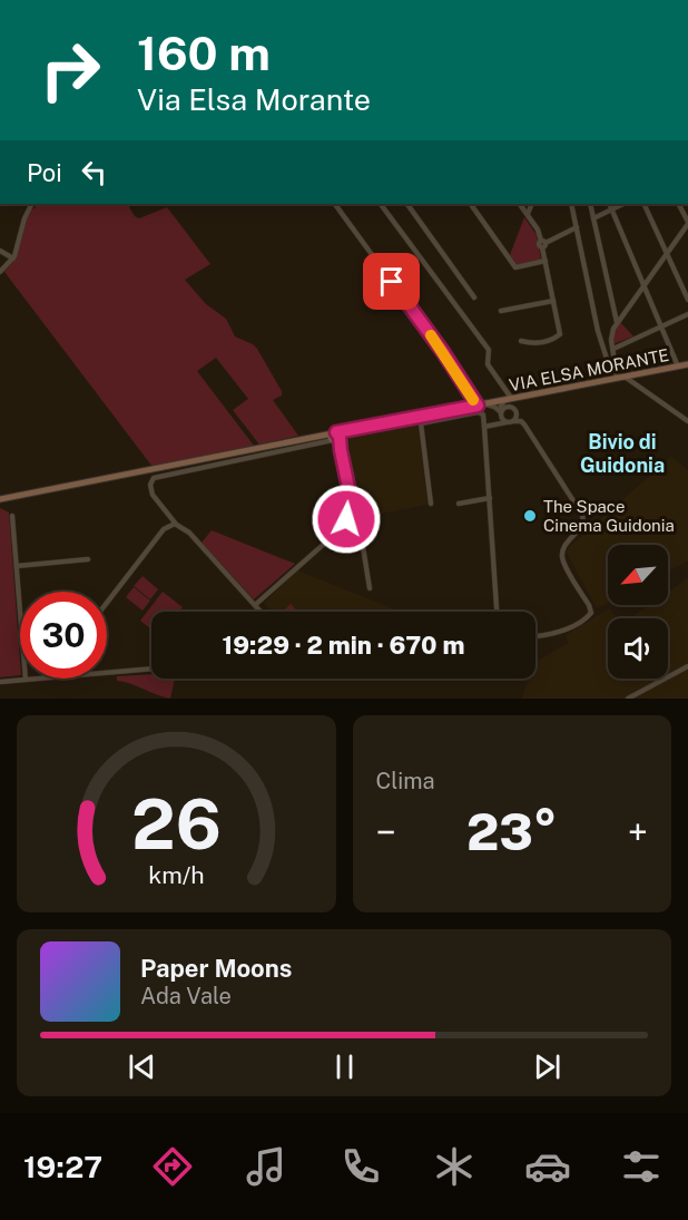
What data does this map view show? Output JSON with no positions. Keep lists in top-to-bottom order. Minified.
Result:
{"streets":{"street":["VIA ELSA MORANTE"]},"districts":["Bivio di Guidonia"],"places":["The Space Cinema Guidonia"],"north":"bottom left","page":{"turn":["160 m","Via Elsa Morante"],"then":"Poi","limit":"30","trip":"19:29 · 2 min · 670 m","tile":"Clima","heat":["−","23°","+"],"song":["Paper Moons","Ada Vale"],"tabs":"19:27","gauge":["26","km/h"]}}
